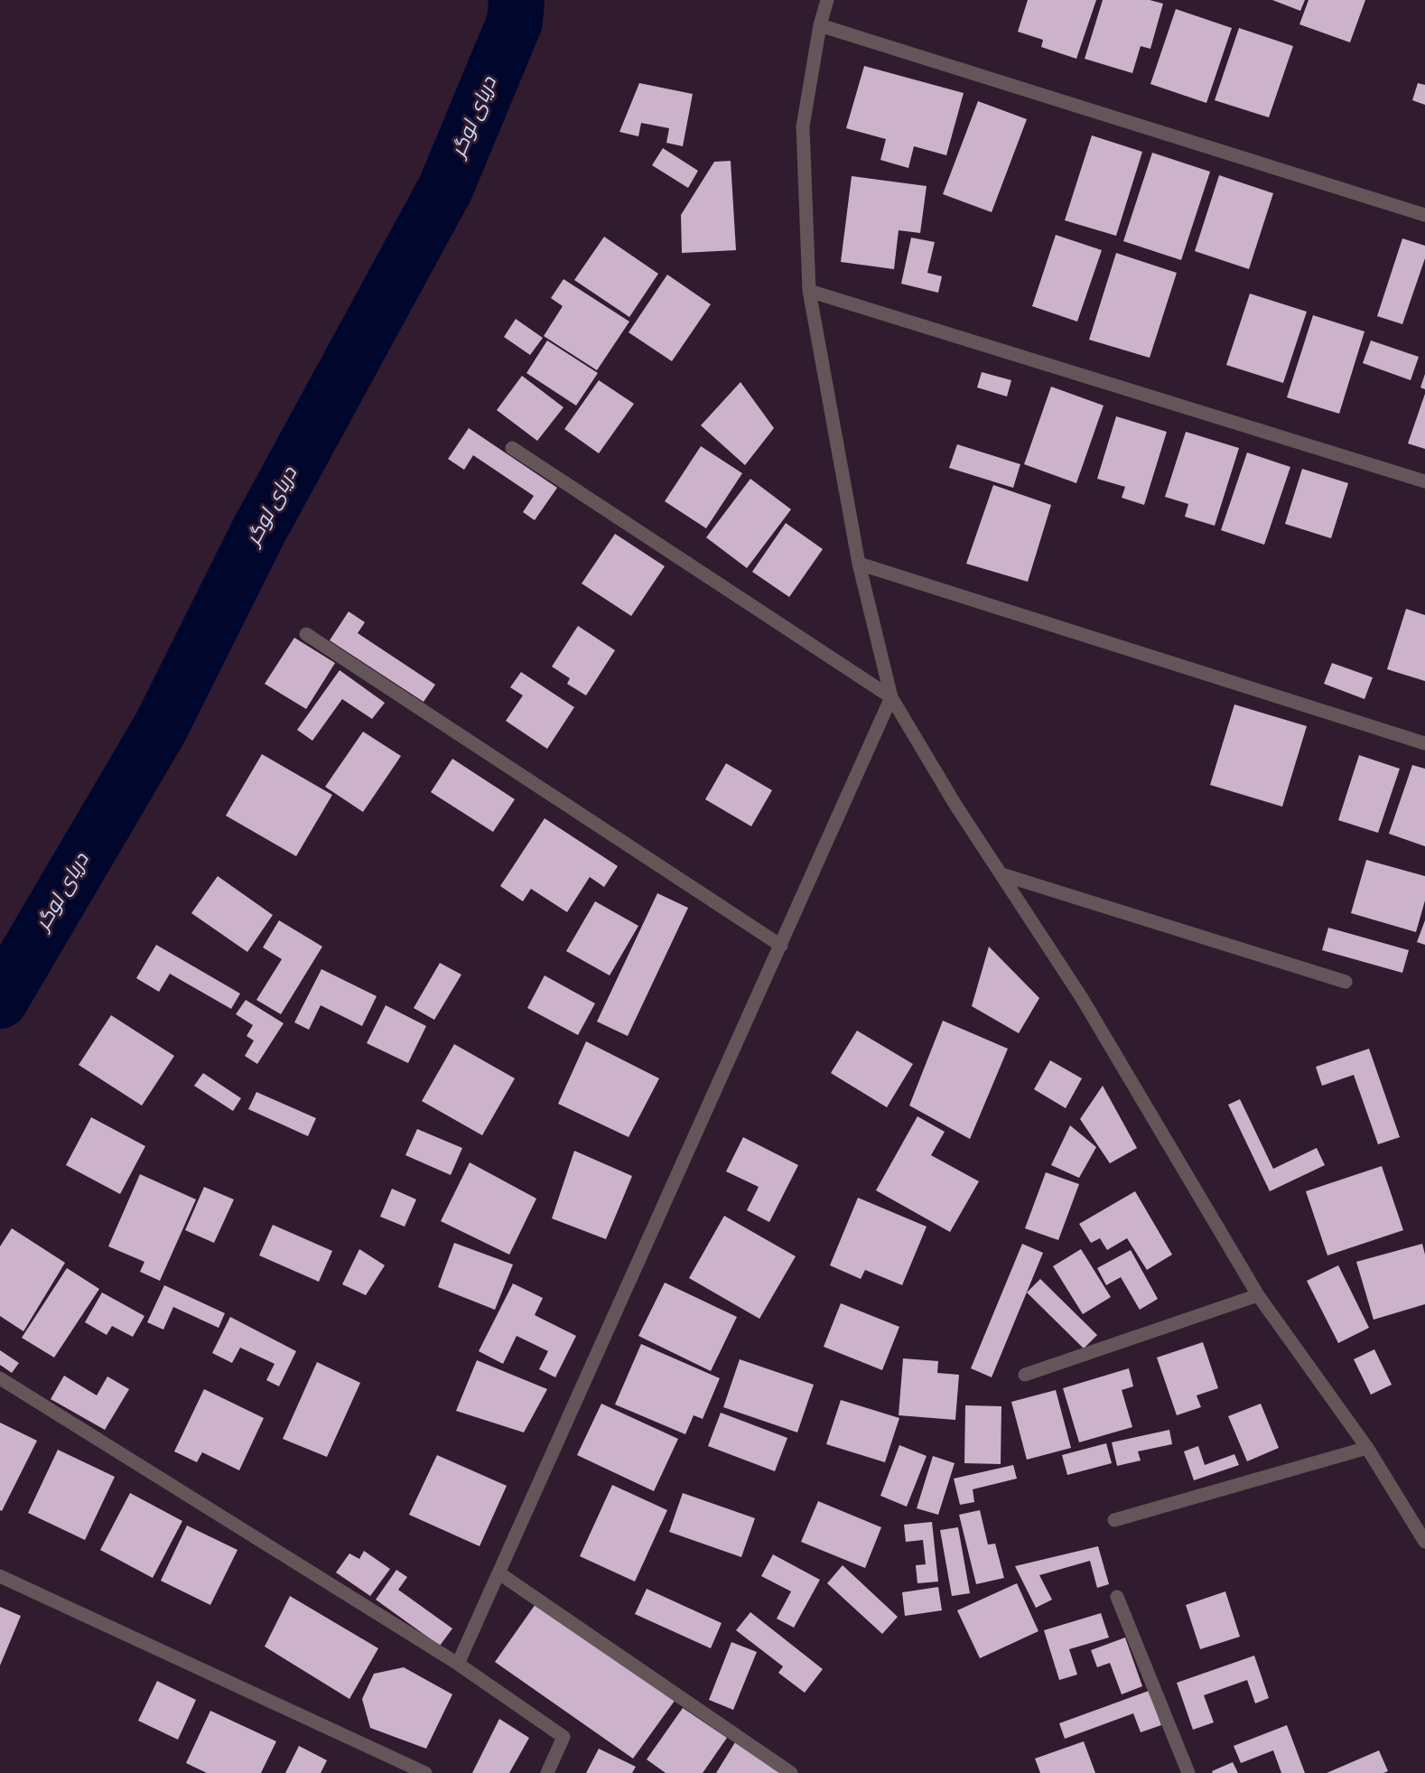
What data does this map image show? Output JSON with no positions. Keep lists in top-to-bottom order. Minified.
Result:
{"water":["دریای لوگر"]}
